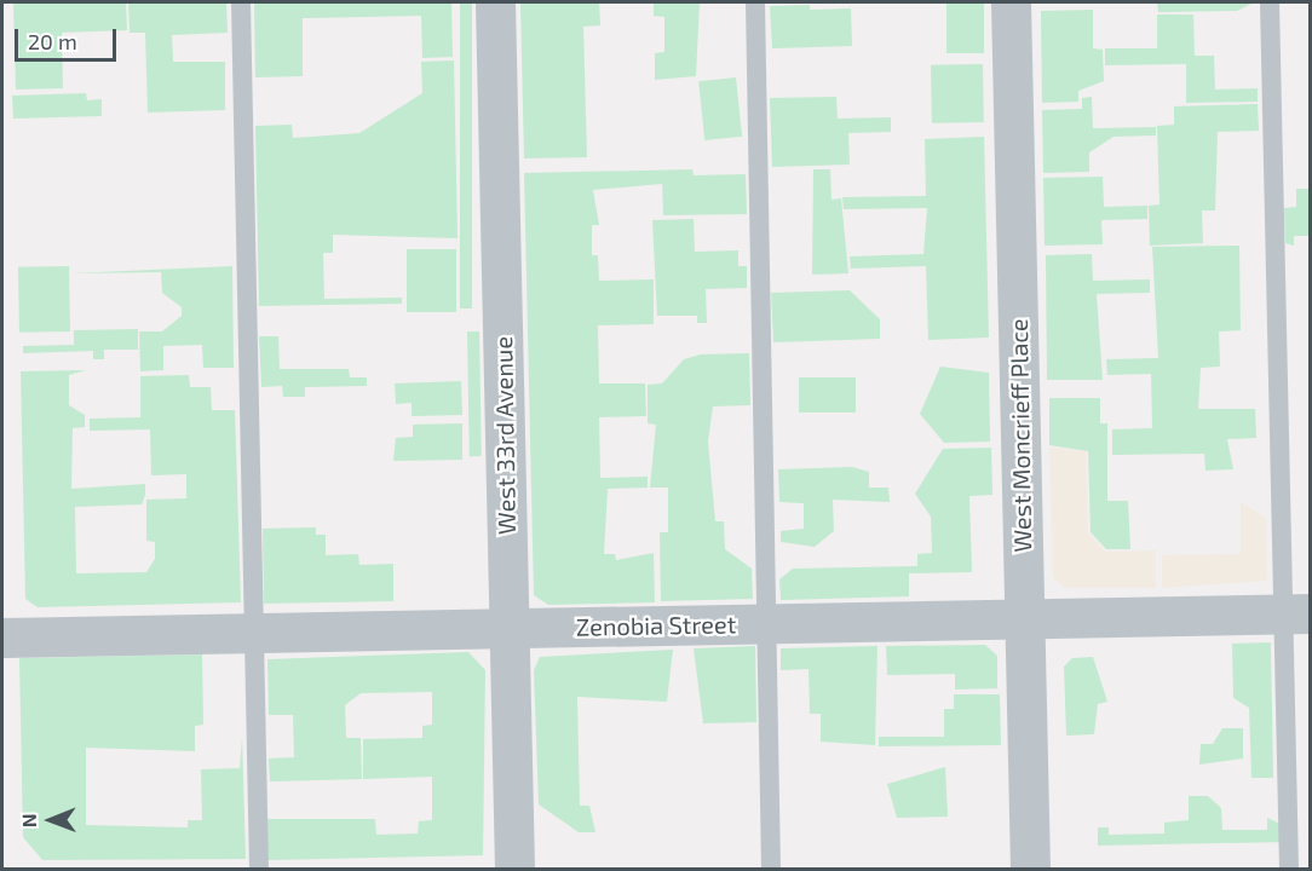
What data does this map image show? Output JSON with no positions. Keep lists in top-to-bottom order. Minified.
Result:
{"streets":{"street":["West 33rd Avenue","West Moncrieff Place","Zenobia Street"]},"crossings":[["West 33rd Avenue","Zenobia Street"],["West Moncrieff Place","Zenobia Street"]],"scale_bar":"20 m","north":"left"}
